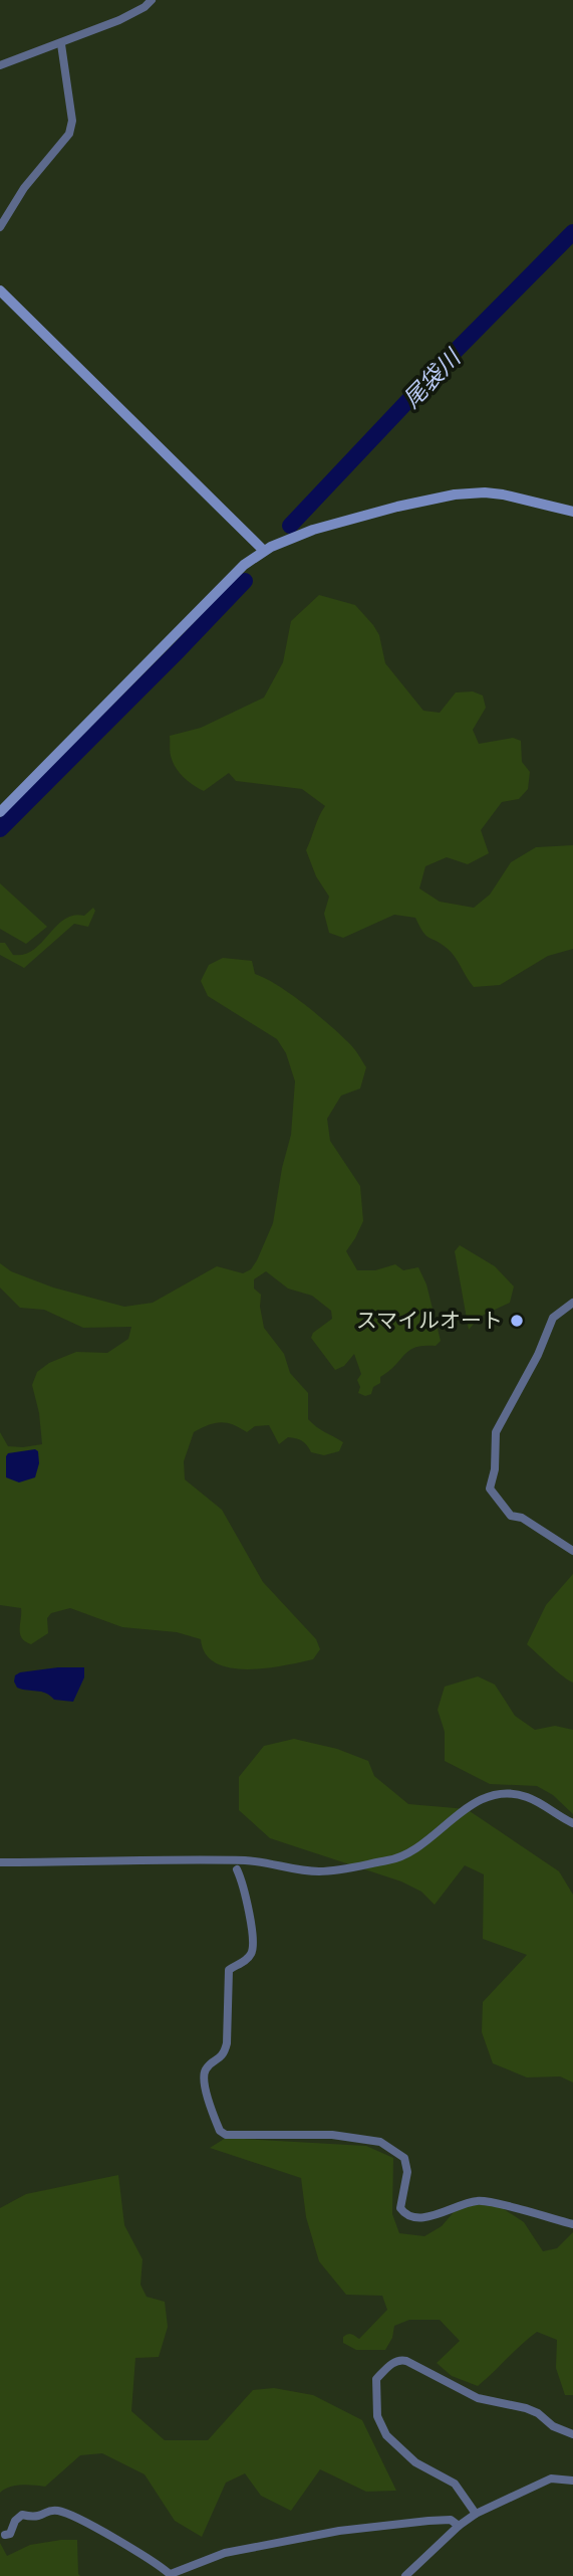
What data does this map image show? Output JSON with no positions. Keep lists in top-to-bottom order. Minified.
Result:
{"water":["尾袋川"],"places":["スマイルオート"]}
